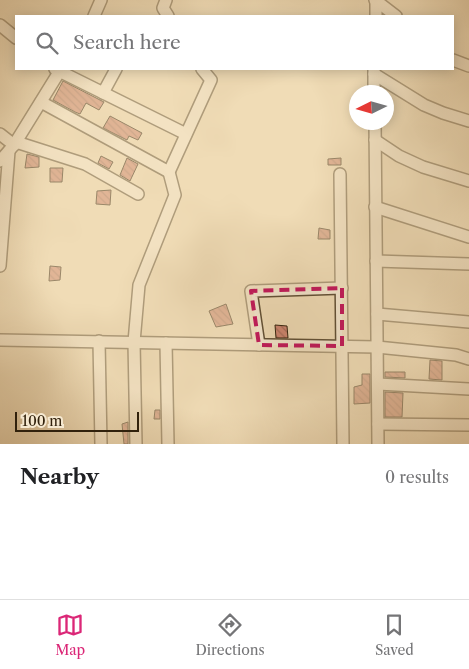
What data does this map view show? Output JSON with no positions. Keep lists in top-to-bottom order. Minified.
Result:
{"scale_bar":"100 m","north":"left","page":{"search":"Search here","scale":"100 m","heading":["Nearby","0 results"],"nav":["Map","Directions","Saved"]}}
